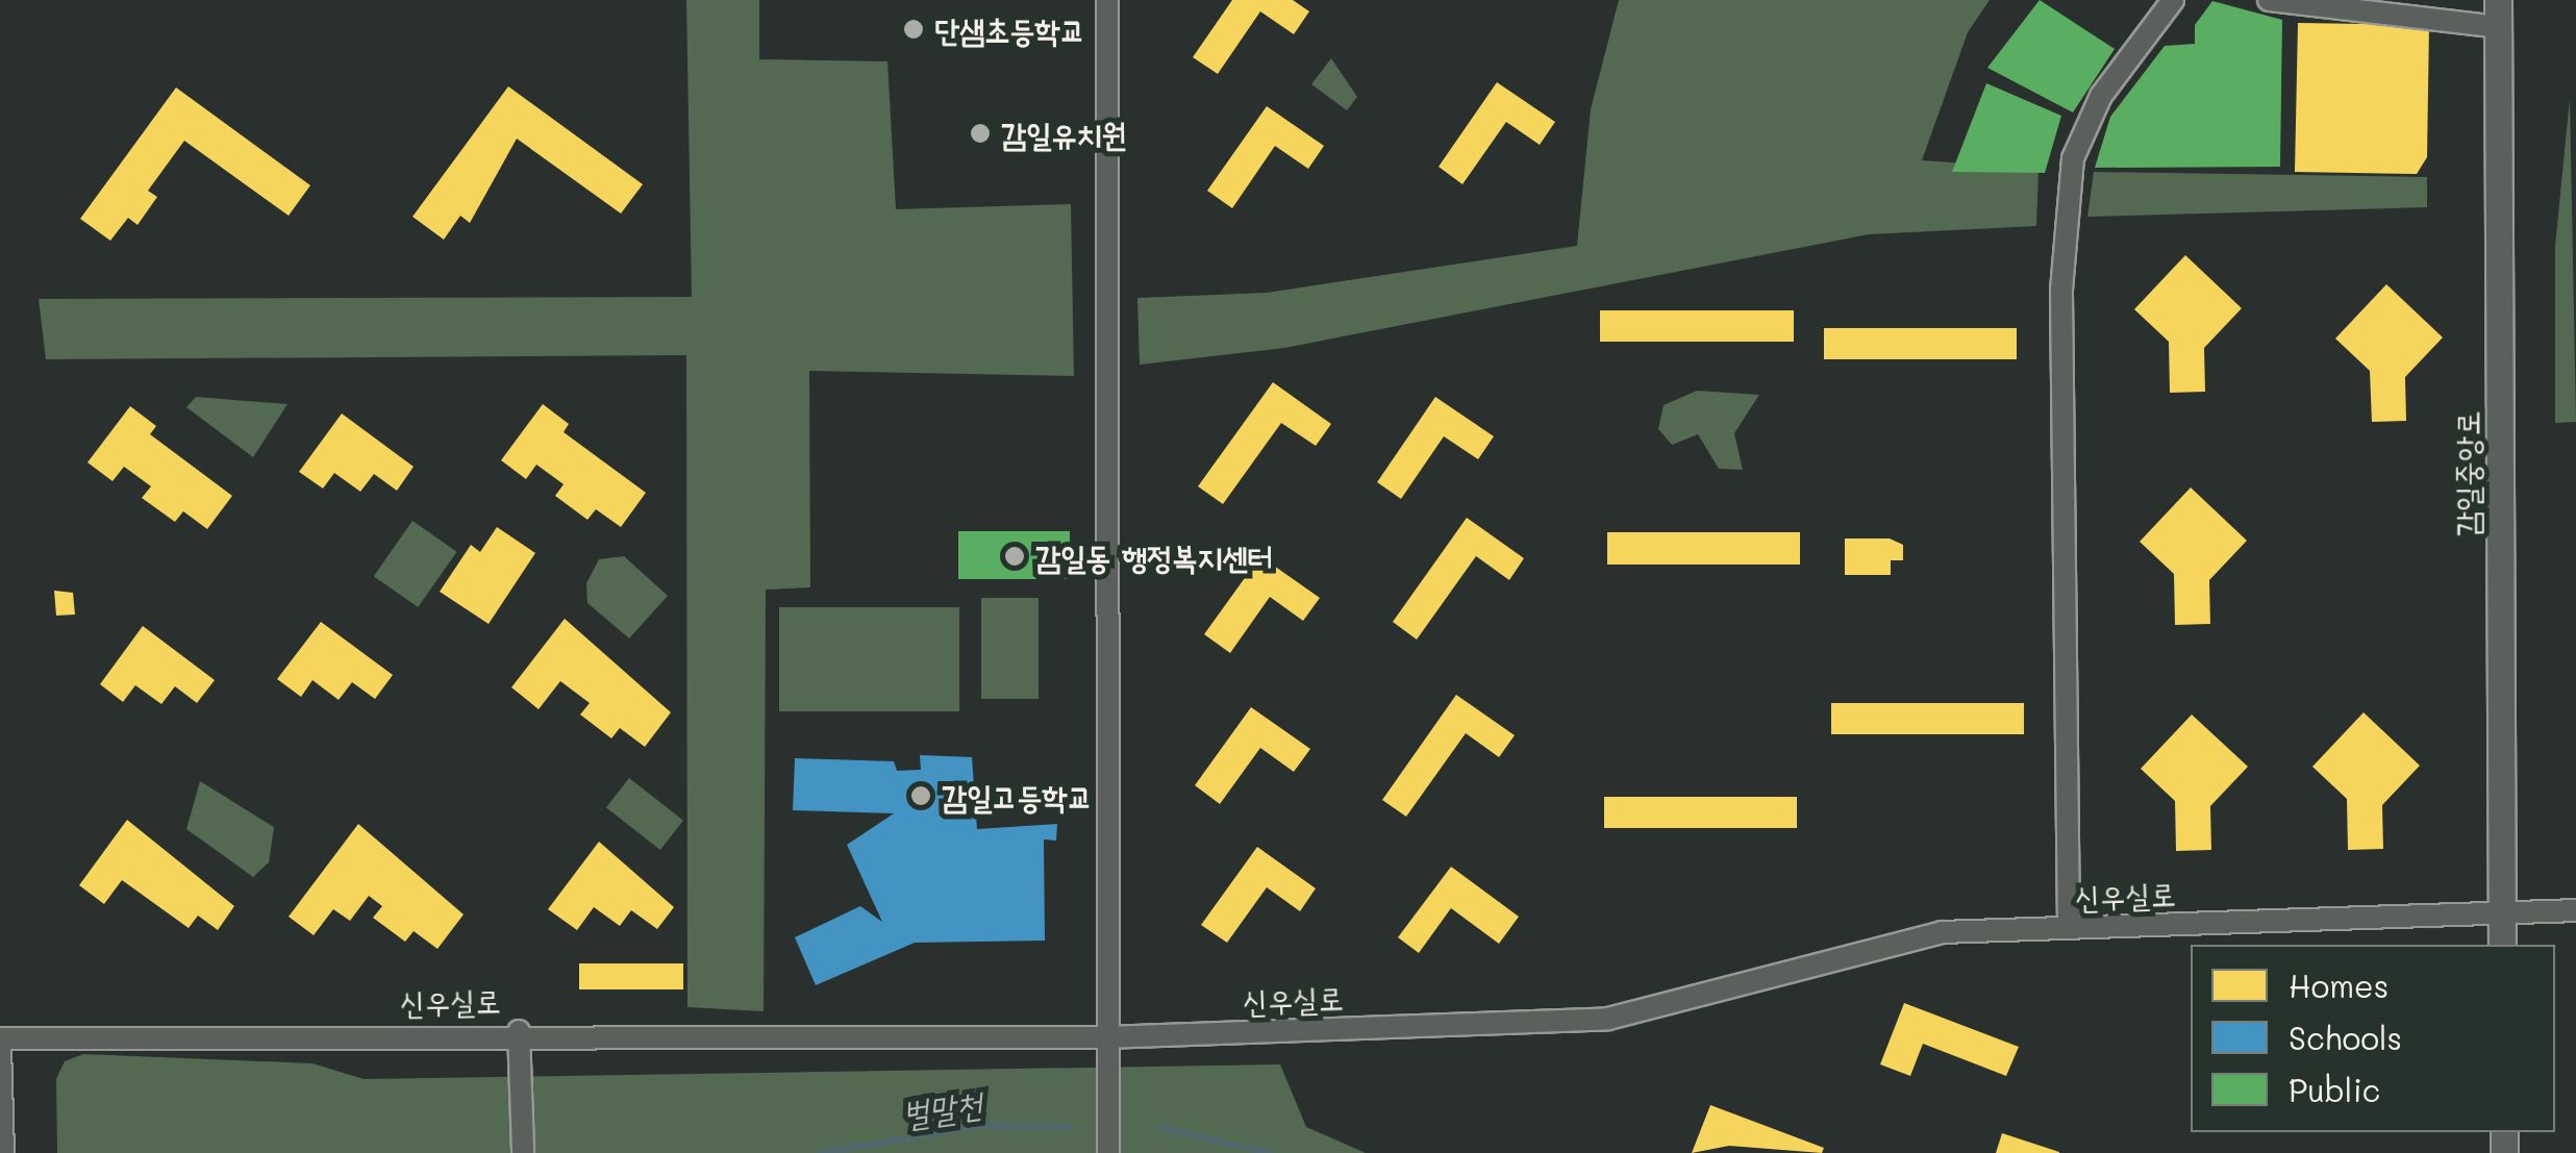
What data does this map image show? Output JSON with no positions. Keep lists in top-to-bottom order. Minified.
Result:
{"streets":{"main road":["감일중앙로"],"street":["신우실로"]},"crossings":[["감일중앙로","신우실로"]],"water":["벌말천"],"places":["단샘초등학교","감일유치원","감일동 행정복지센터","감일고등학교"],"legend":["Homes","Schools","Public"]}
